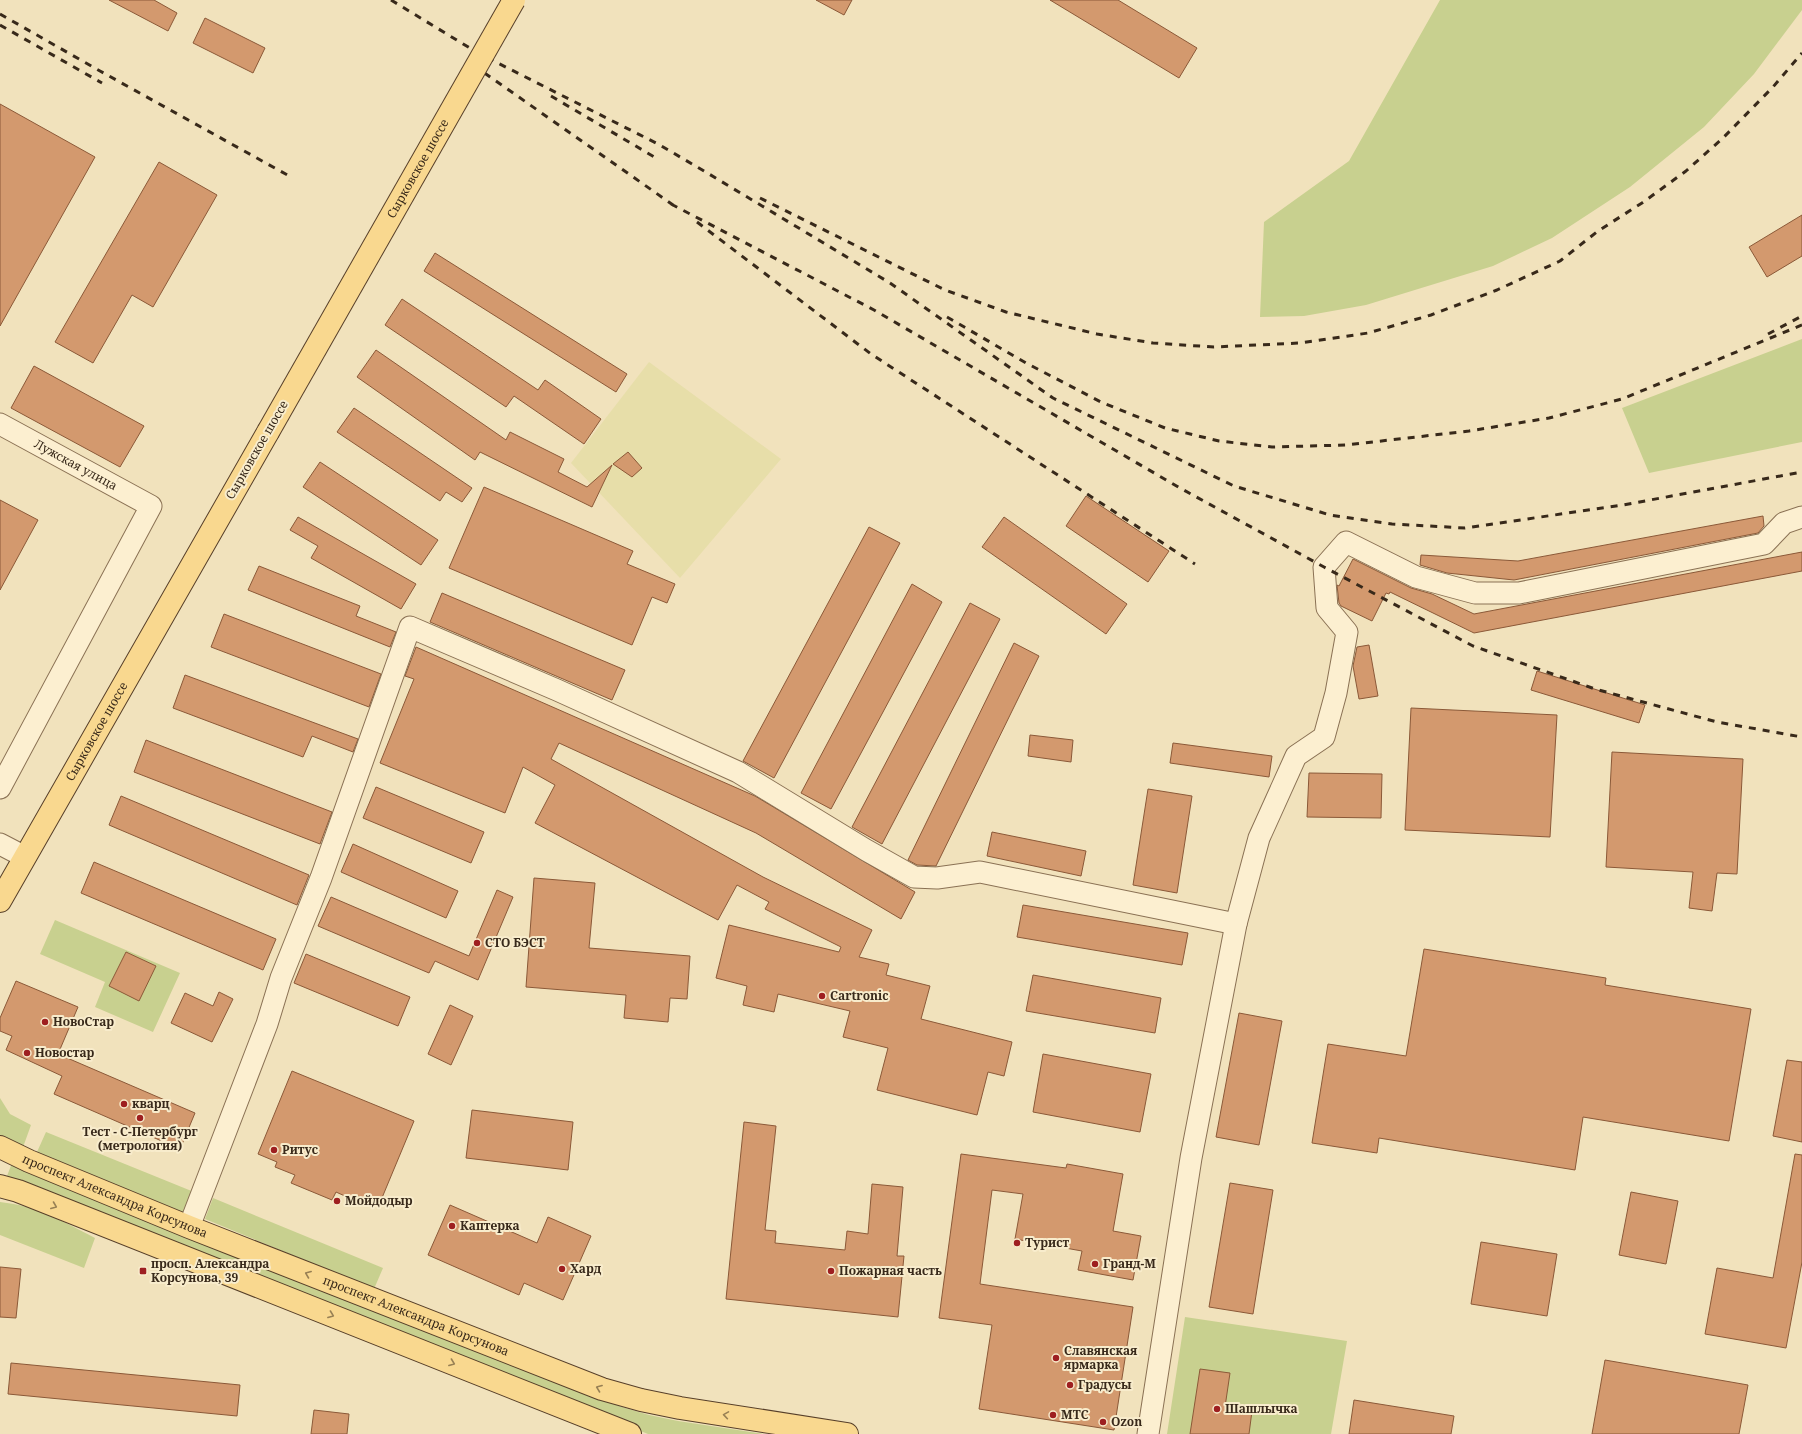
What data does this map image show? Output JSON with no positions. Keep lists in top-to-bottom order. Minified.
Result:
{"streets":{"main road":["Сырковское шоссе","проспект Александра Корсунова"],"street":["Лужская улица"]},"places":{"other":["СТО БЭСТ","Cartronic","НовоСтар","Новостар","кварц","Тест - С-Петербург (метрология)","Ритус","Мойдодыр","Каптерка","Турист","Гранд-М","Хард","Пожарная часть","Славянская ярмарка","Градусы","Шашлычка","МТС","Ozon"],"transit":["просп. Александра Корсунова, 39"]}}
